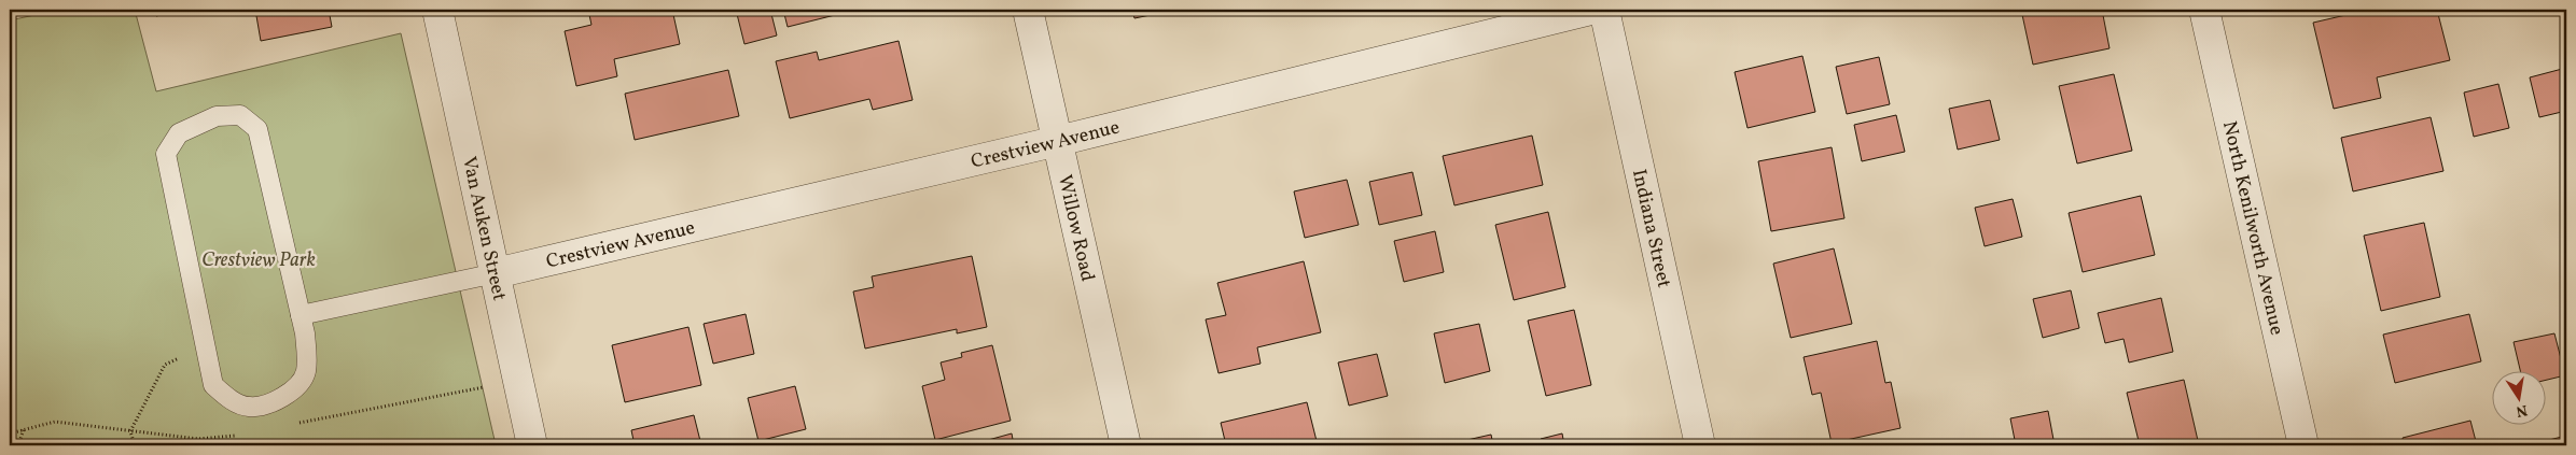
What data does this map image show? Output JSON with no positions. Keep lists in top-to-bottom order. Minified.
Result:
{"streets":{"street":["Crestview Avenue","Van Auken Street","Willow Road","Indiana Street","North Kenilworth Avenue"]},"crossings":[["Crestview Avenue","Van Auken Street"],["Crestview Avenue","Willow Road"]],"parks":["Crestview Park"],"north":"bottom"}
